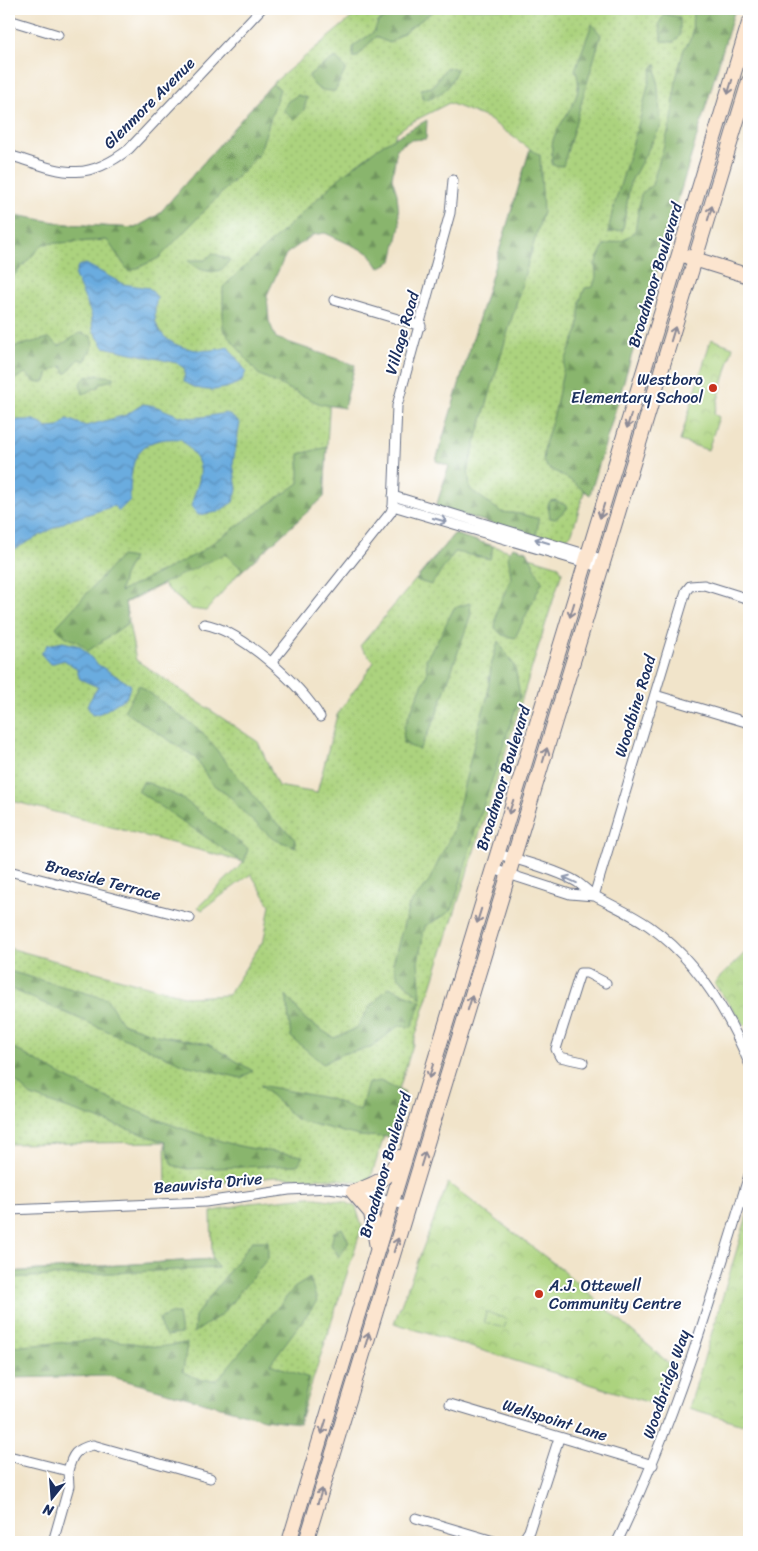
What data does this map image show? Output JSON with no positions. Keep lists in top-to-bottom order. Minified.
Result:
{"streets":{"main road":["Broadmoor Boulevard"],"street":["Glenmore Avenue","Village Road","Woodbine Road","Braeside Terrace","Beauvista Drive","Woodbridge Way","Wellspoint Lane"]},"crossings":[["Broadmoor Boulevard","Beauvista Drive"],["Woodbridge Way","Wellspoint Lane"]],"places":["Westboro Elementary School","A.J. Ottewell Community Centre"],"north":"bottom"}
